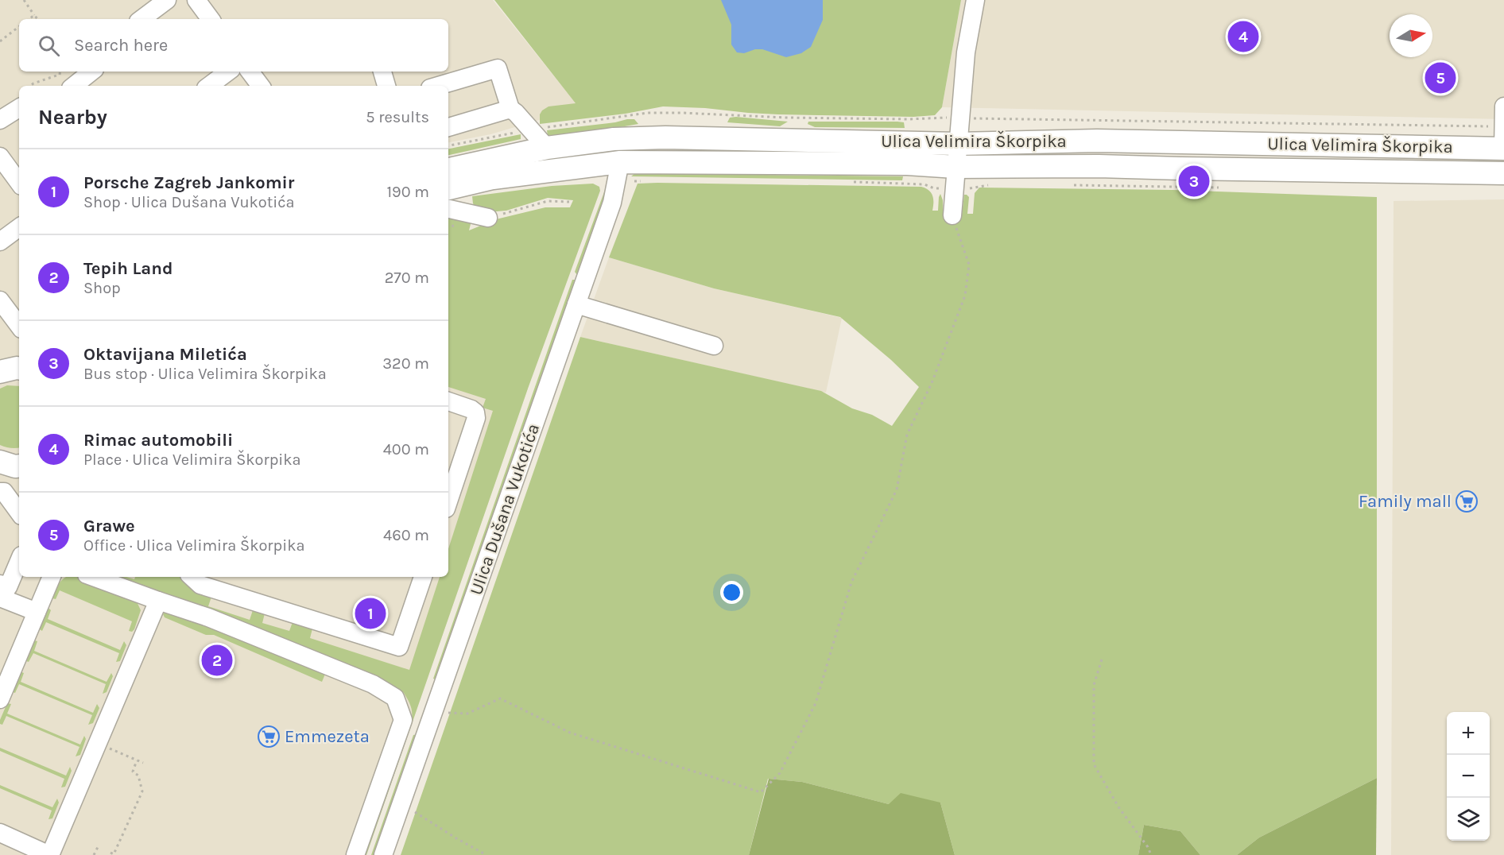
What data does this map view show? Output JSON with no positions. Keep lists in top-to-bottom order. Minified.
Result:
{"streets":{"main road":["Ulica Velimira Škorpika"],"street":["Ulica Dušana Vukotića"]},"crossings":[["Ulica Velimira Škorpika","Ulica Dušana Vukotića"]],"places":{"supermarket":["Family mall","Emmezeta"]},"north":"right","page":{"pins":["4","5","3","1","2"],"search":"Search here","heading":["Nearby","5 results"],"list":[{"mark":"1","name":"Porsche Zagreb Jankomir","note":"Shop · Ulica Dušana Vukotića","value":"190 m"},{"mark":"2","name":"Tepih Land","note":"Shop","value":"270 m"},{"mark":"3","name":"Oktavijana Miletića","note":"Bus stop · Ulica Velimira Škorpika","value":"320 m"},{"mark":"4","name":"Rimac automobili","note":"Place · Ulica Velimira Škorpika","value":"400 m"},{"mark":"5","name":"Grawe","note":"Office · Ulica Velimira Škorpika","value":"460 m"}],"map_buttons":["+","−"]}}
